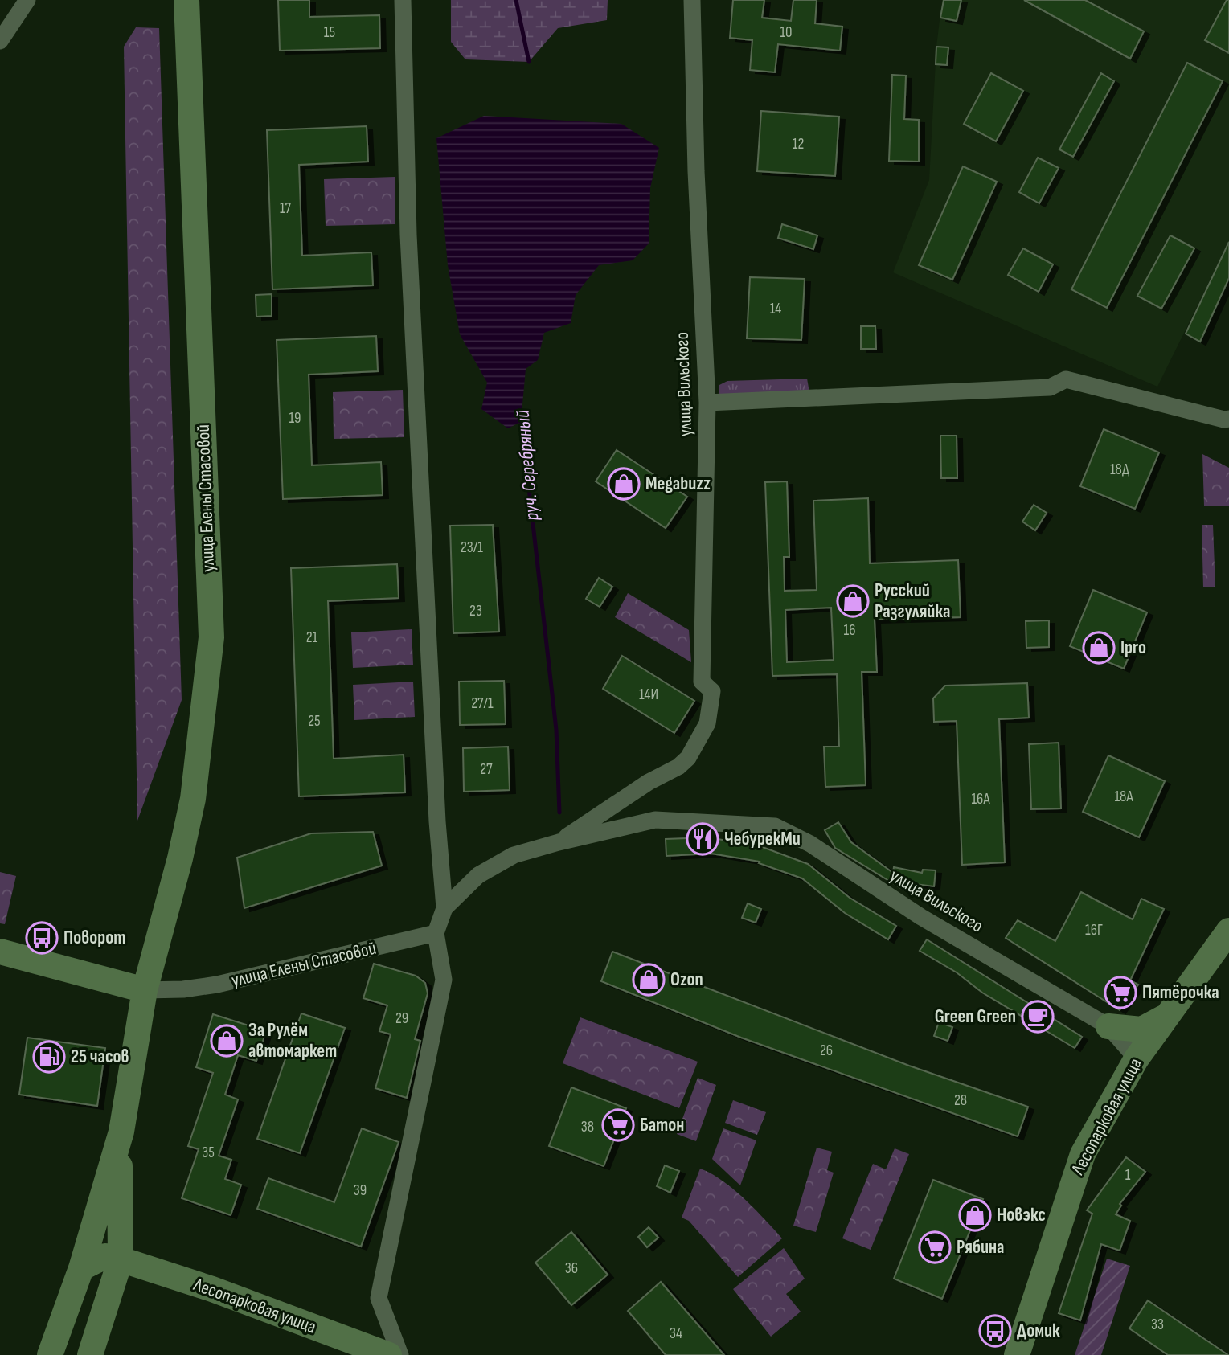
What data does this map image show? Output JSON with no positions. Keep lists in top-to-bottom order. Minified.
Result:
{"streets":{"main road":["улица Елены Стасовой","Лесопарковая улица"],"street":["улица Вильского"]},"crossings":[["улица Вильского","Лесопарковая улица"],["улица Елены Стасовой","Лесопарковая улица"]],"water":["руч. Серебряный"],"places":{"shop":["Megabuzz","Русский Разгуляйка","Ipro","Ozon","За Рулём автомаркет","Новэкс"],"restaurant":["ЧебурекМи"],"bus stop":["Поворот","Домик"],"supermarket":["Пятёрочка","Батон","Рябина"],"cafe":["Green Green"],"fuel station":["25 часов"]},"house_numbers":["15","10","12","17","14","19","18Д","23/1","23","16","21","14И","27/1","25","27","18А","16А","16Г","29","26","28","38","35","1","39","36","33","34"]}
